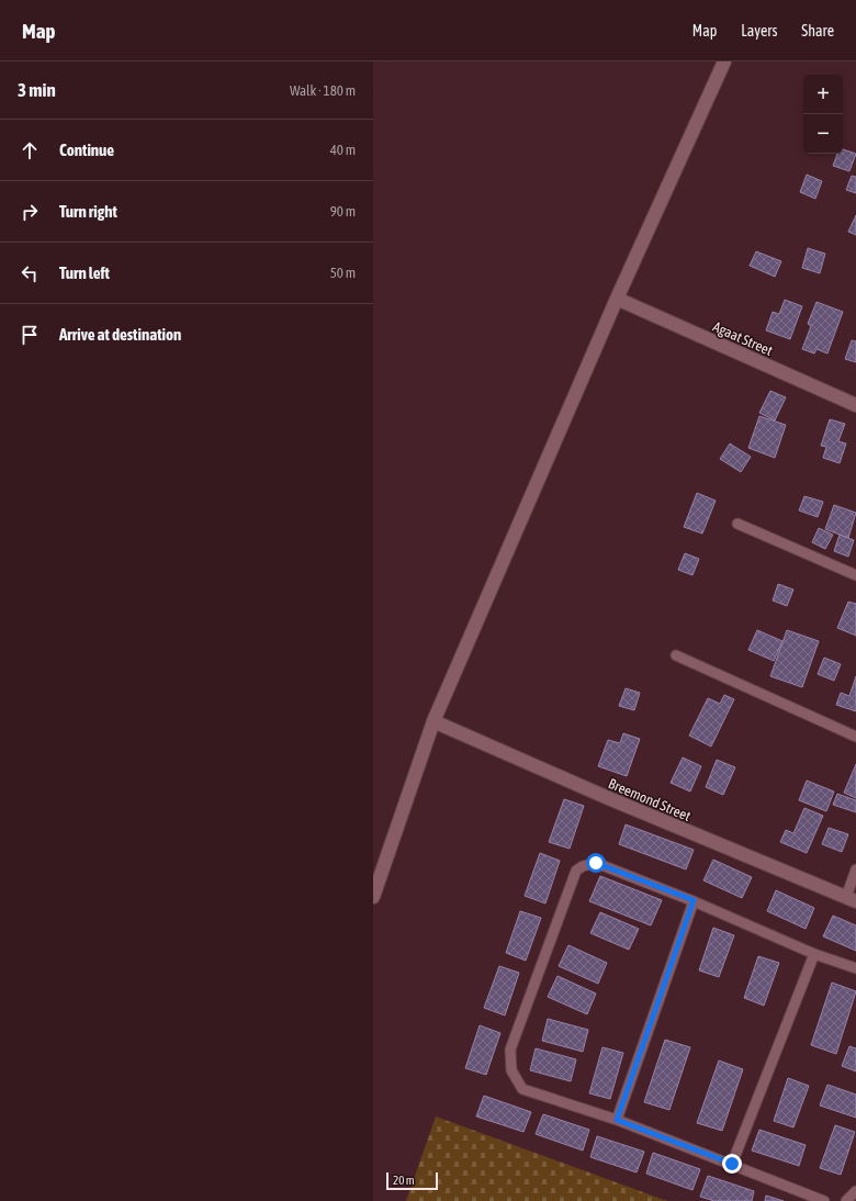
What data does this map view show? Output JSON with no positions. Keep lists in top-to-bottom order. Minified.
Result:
{"streets":{"street":["Agaat Street","Breemond Street"]},"scale_bar":"20 m","page":{"header":"Map","nav":["Map","Layers","Share"],"heading":["3 min","Walk · 180 m"],"map_buttons":["+","−"],"list":[["Continue","40 m"],["Turn right","90 m"],["Turn left","50 m"],"Arrive at destination"],"scale":"20 m"}}
